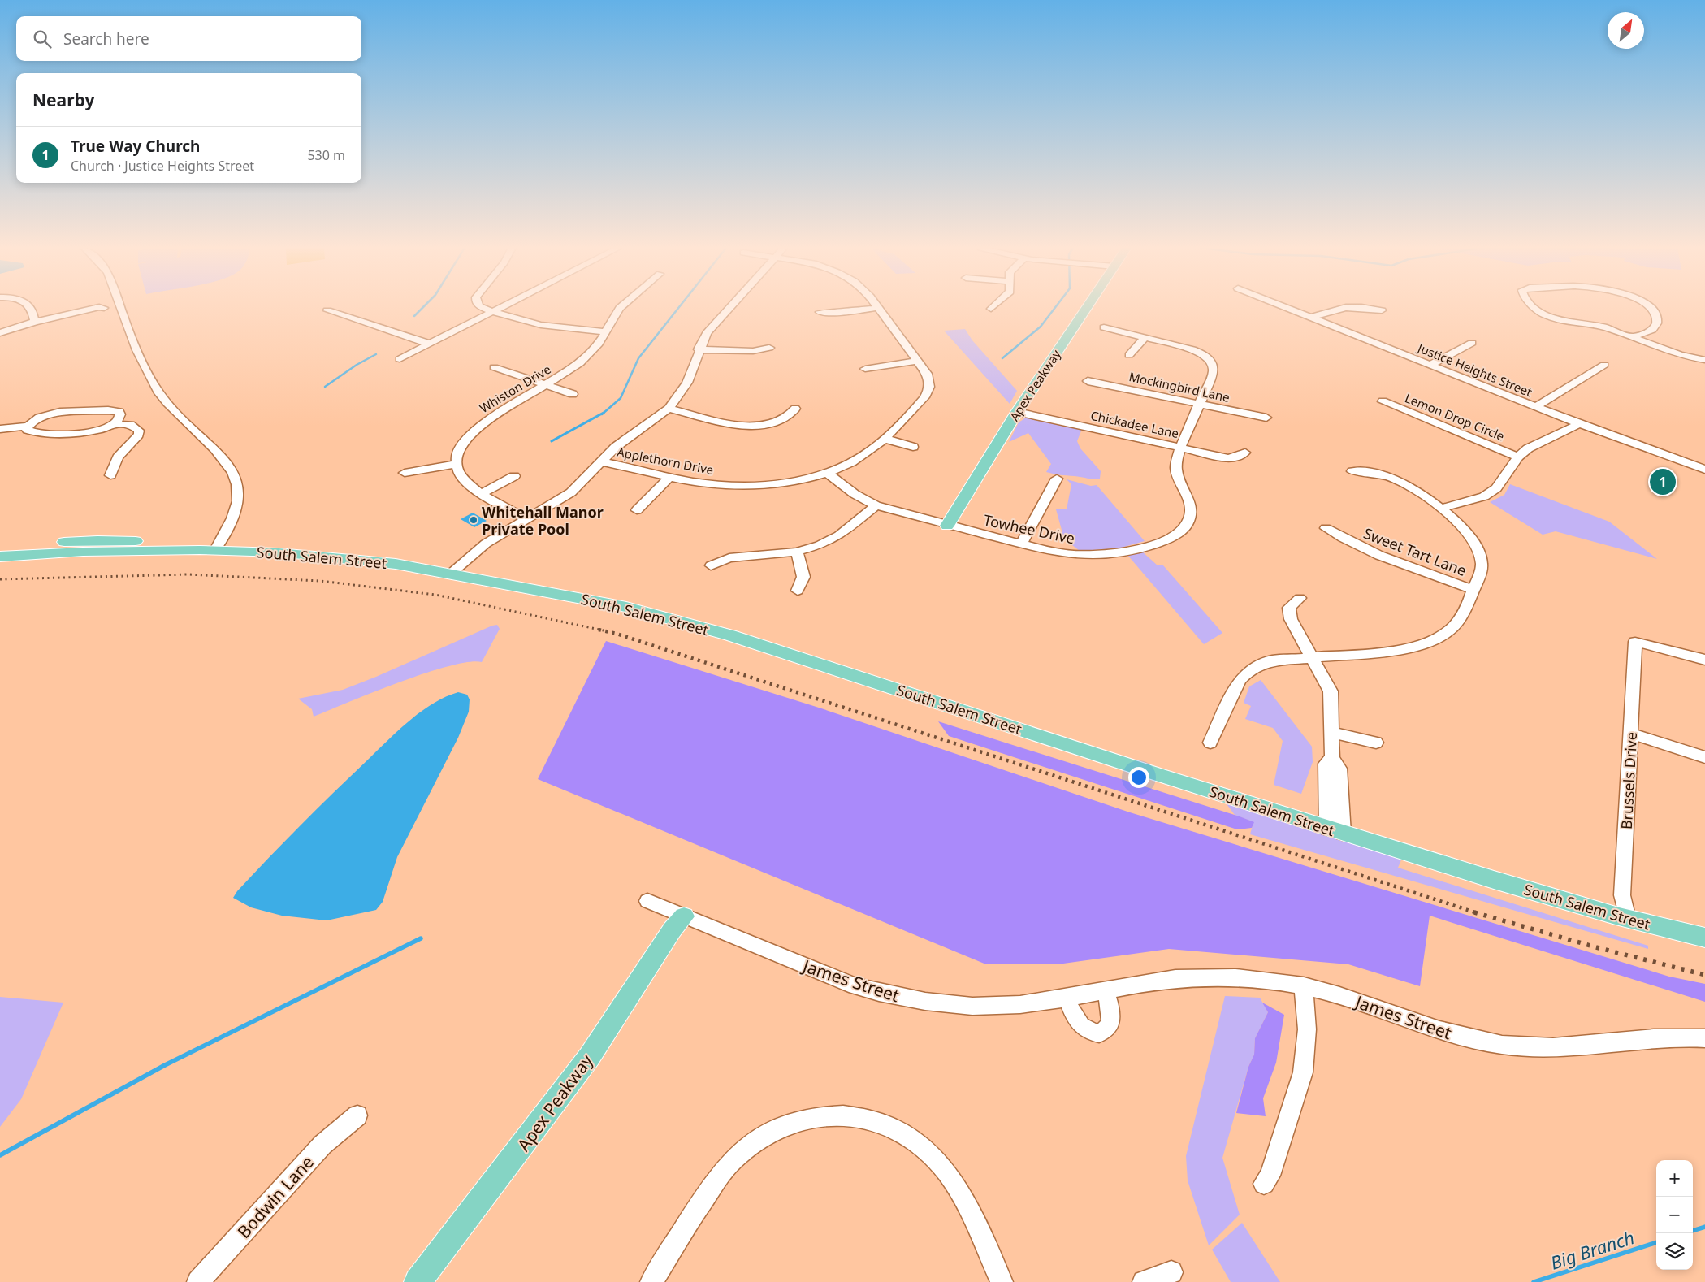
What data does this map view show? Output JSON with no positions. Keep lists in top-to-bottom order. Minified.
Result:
{"streets":{"main road":["Apex Peakway","South Salem Street"],"street":["Justice Heights Street","Mockingbird Lane","Whiston Drive","Lemon Drop Circle","Chickadee Lane","Applethorn Drive","Towhee Drive","Sweet Tart Lane","Brussels Drive","James Street","Bodwin Lane"]},"crossings":[["Apex Peakway","Chickadee Lane"],["Apex Peakway","Towhee Drive"],["Apex Peakway","James Street"],["Mockingbird Lane","Towhee Drive"],["Chickadee Lane","Towhee Drive"],["Applethorn Drive","Towhee Drive"],["South Salem Street","Brussels Drive"]],"water":["Big Branch"],"places":["Whitehall Manor Private Pool"],"north":"top right","page":{"search":"Search here","heading":"Nearby","list":[{"mark":"1","name":"True Way Church","note":"Church · Justice Heights Street","value":"530 m"}],"pins":"1","map_buttons":["+","−"]}}
